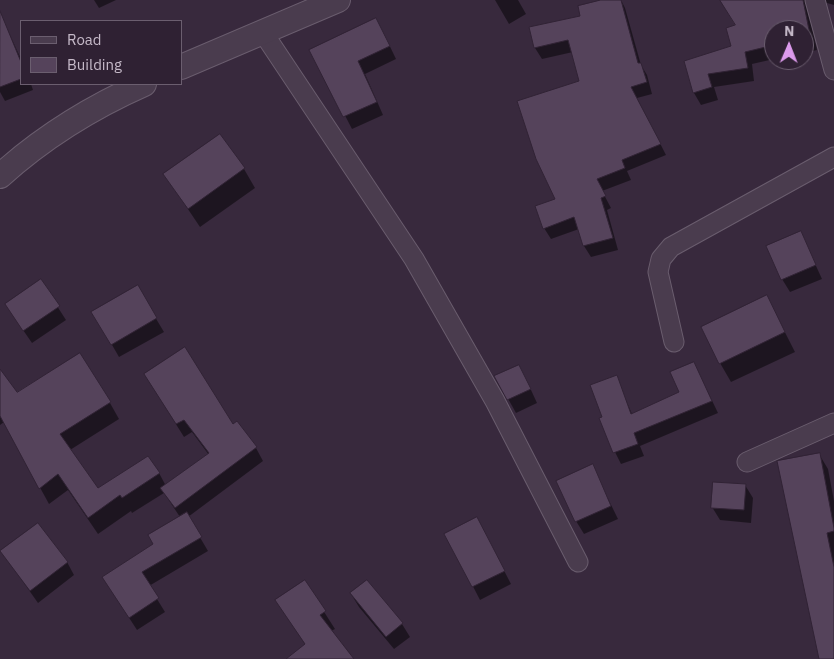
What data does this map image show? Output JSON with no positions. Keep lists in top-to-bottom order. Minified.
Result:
{"legend":["Road","Building"],"north":"top"}
